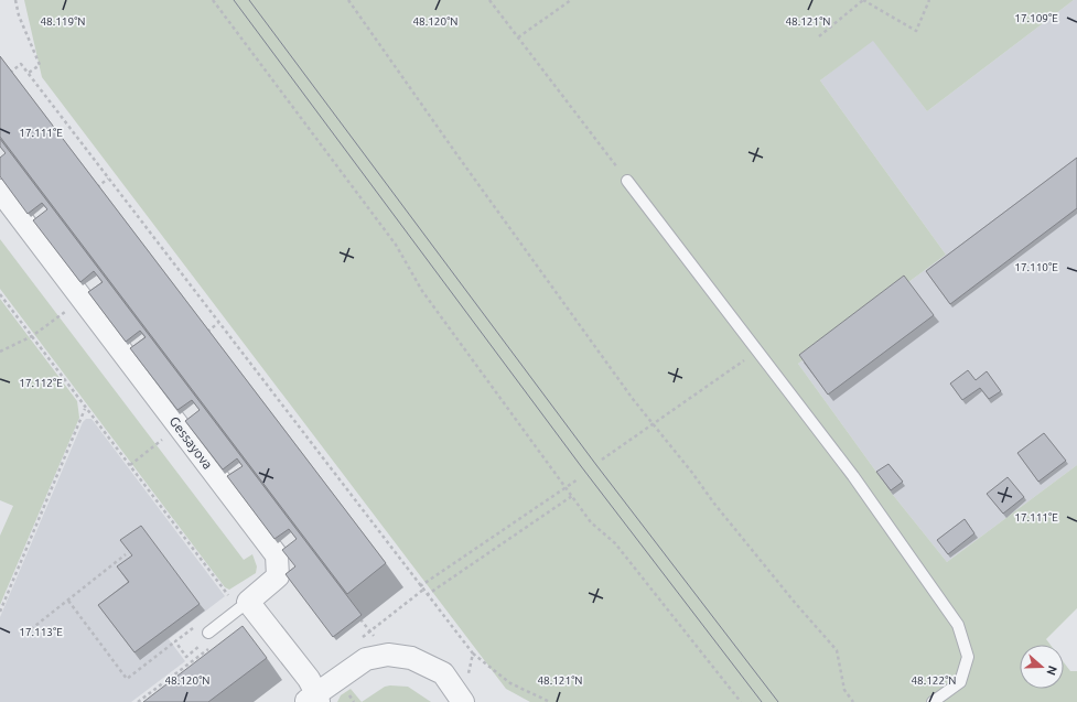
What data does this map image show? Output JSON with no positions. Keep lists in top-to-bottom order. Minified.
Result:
{"streets":{"street":["Gessayova"]},"north":"right","coordinates":["17.109°E","48.119°N","48.120°N","48.121°N","17.111°E","17.110°E","17.112°E","17.113°E","48.122°N"]}
